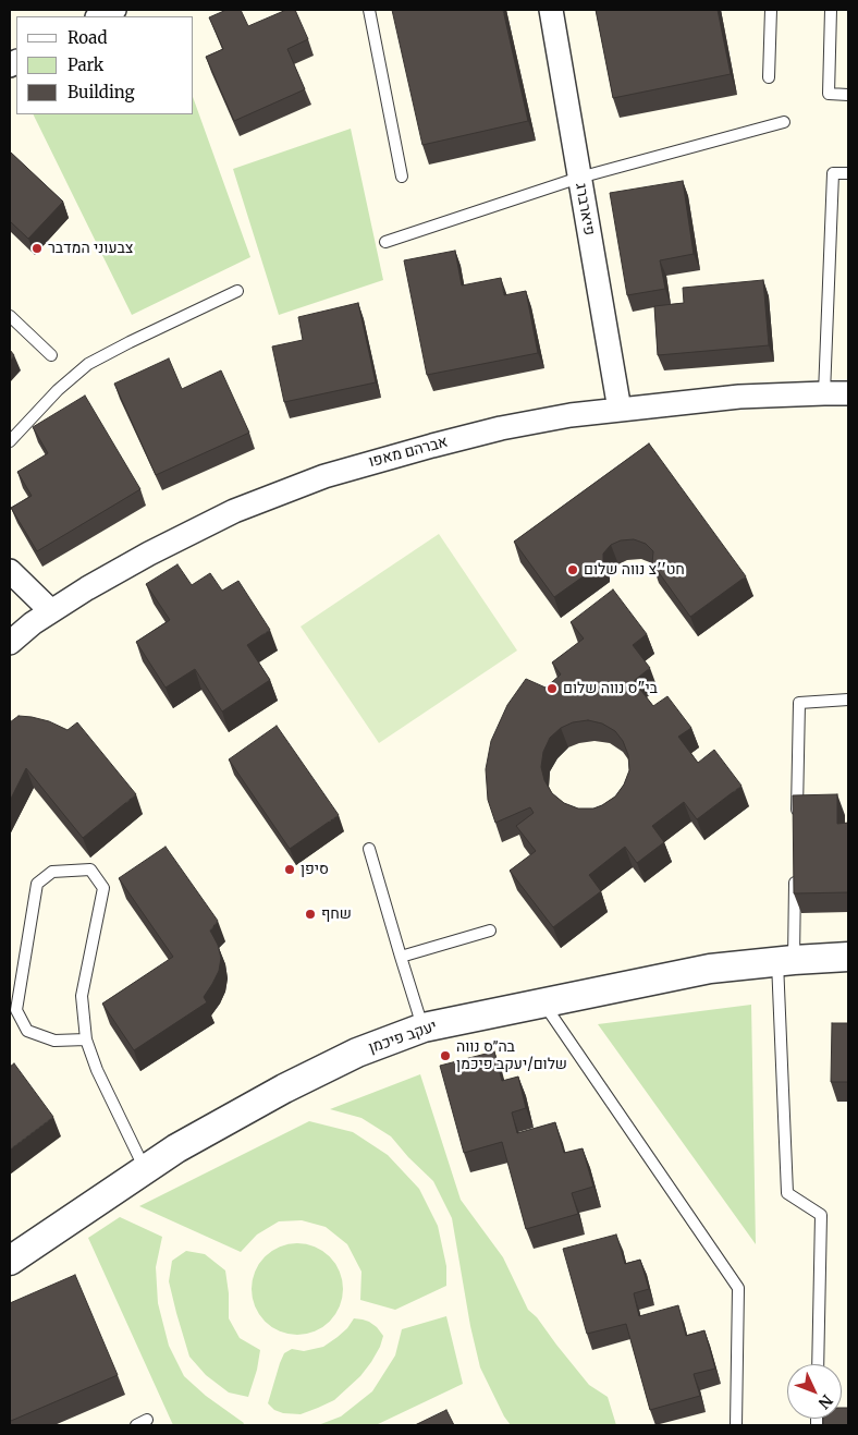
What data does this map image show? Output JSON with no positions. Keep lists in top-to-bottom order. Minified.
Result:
{"streets":{"street":["פיארברג","אברהם מאפו","יעקב פיכמן"]},"crossings":[["פיארברג","אברהם מאפו"]],"places":["צבעוני המדבר","חט''צ נווה שלום","בי\"ס נווה שלום","סיפן","שחף","בה״ס נווה שלום/יעקב פיכמן"],"legend":["Road","Park","Building"],"north":"bottom right"}
